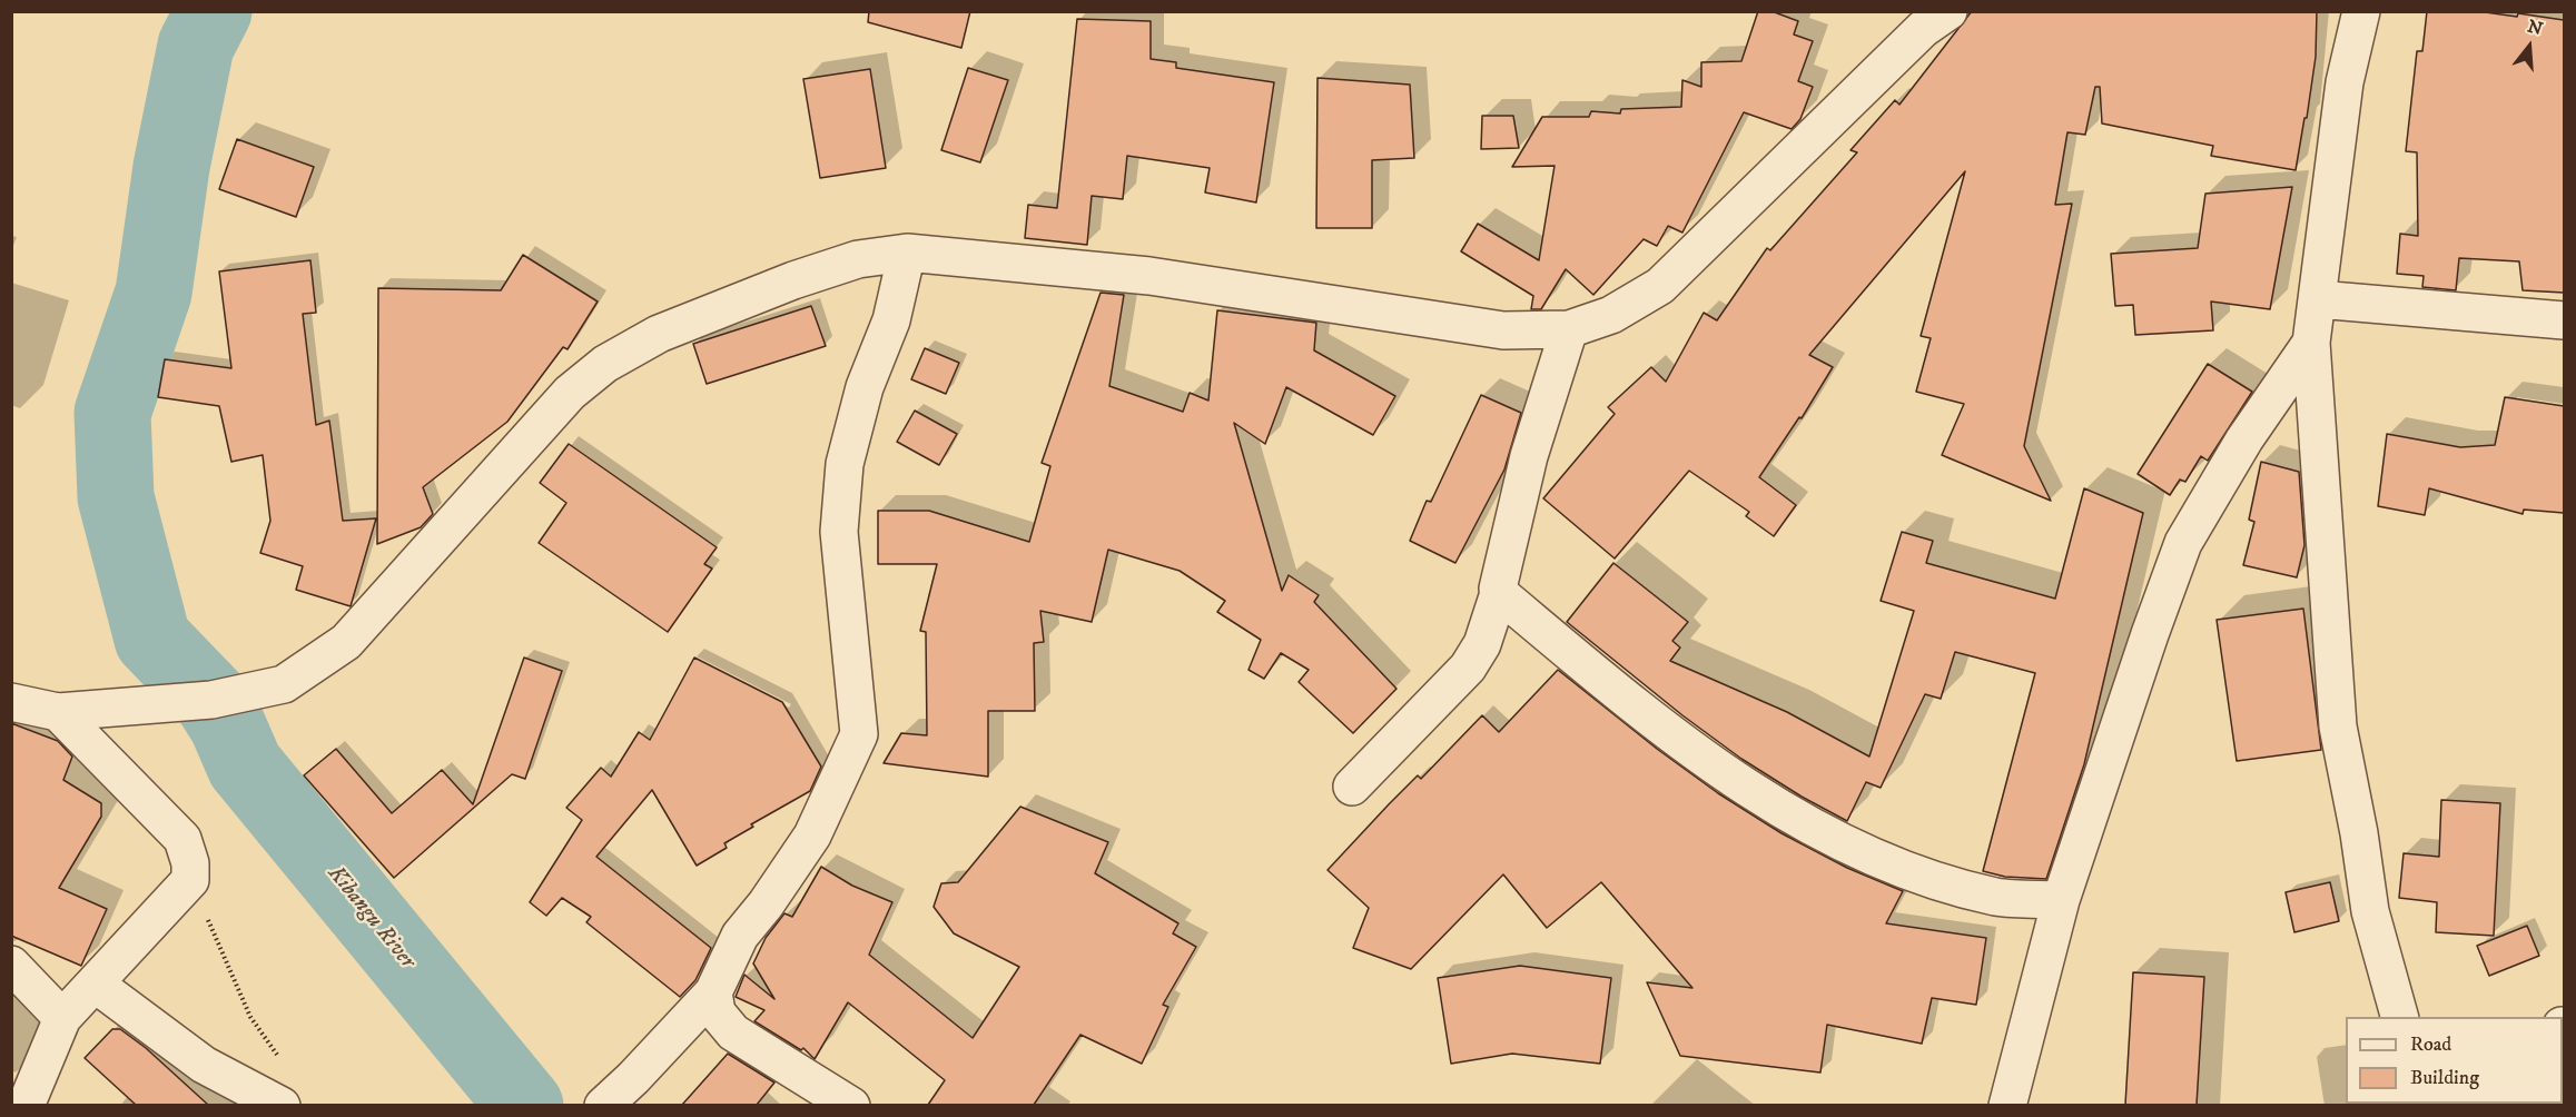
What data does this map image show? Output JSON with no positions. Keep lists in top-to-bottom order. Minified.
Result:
{"water":["Kibangu River"],"legend":["Road","Building"],"north":"top"}
